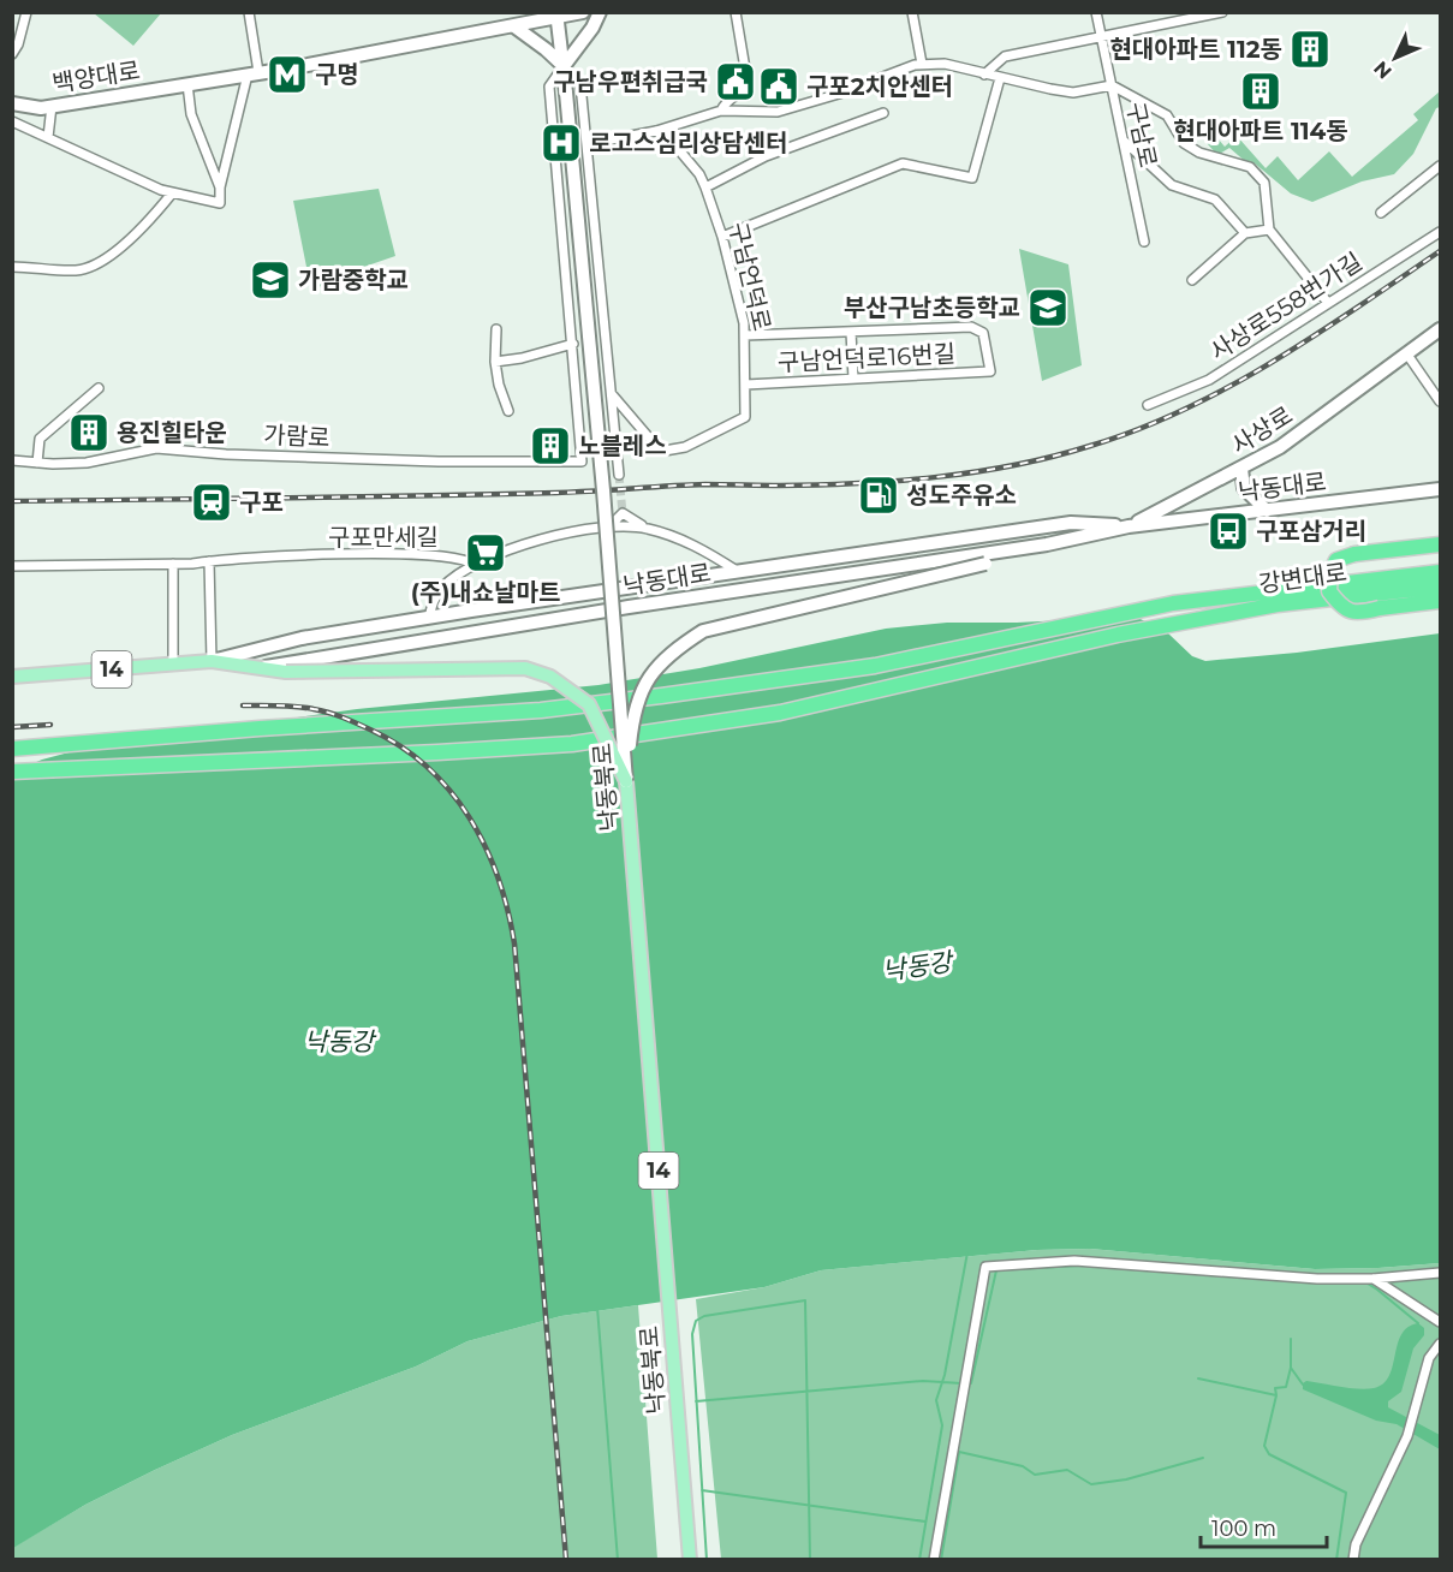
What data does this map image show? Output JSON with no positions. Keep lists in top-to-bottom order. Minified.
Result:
{"streets":{"highway":["강변대로"],"main road":["백양대로","사상로","낙동대로","14","낙동북로"],"street":["구남로","구남언덕로","사상로558번가길","구남언덕로16번길","가람로","구포만세길"]},"crossings":[["백양대로","낙동북로"],["구남언덕로","구남언덕로16번길"],["사상로","낙동대로"],["사상로","14"],["낙동대로","14"],["14","낙동북로"]],"water":["낙동강"],"places":{"building":["현대아파트 112동","현대아파트 114동","용진힐타운","노블레스"],"metro station":["구명"],"public building":["구남우편취급국","구포2치안센터"],"hospital":["로고스심리상담센터"],"school or university":["가람중학교","부산구남초등학교"],"fuel station":["성도주유소"],"station":["구포"],"bus stop":["구포삼거리"],"supermarket":["(주)내쇼날마트"]},"scale_bar":"100 m","north":"bottom left"}
